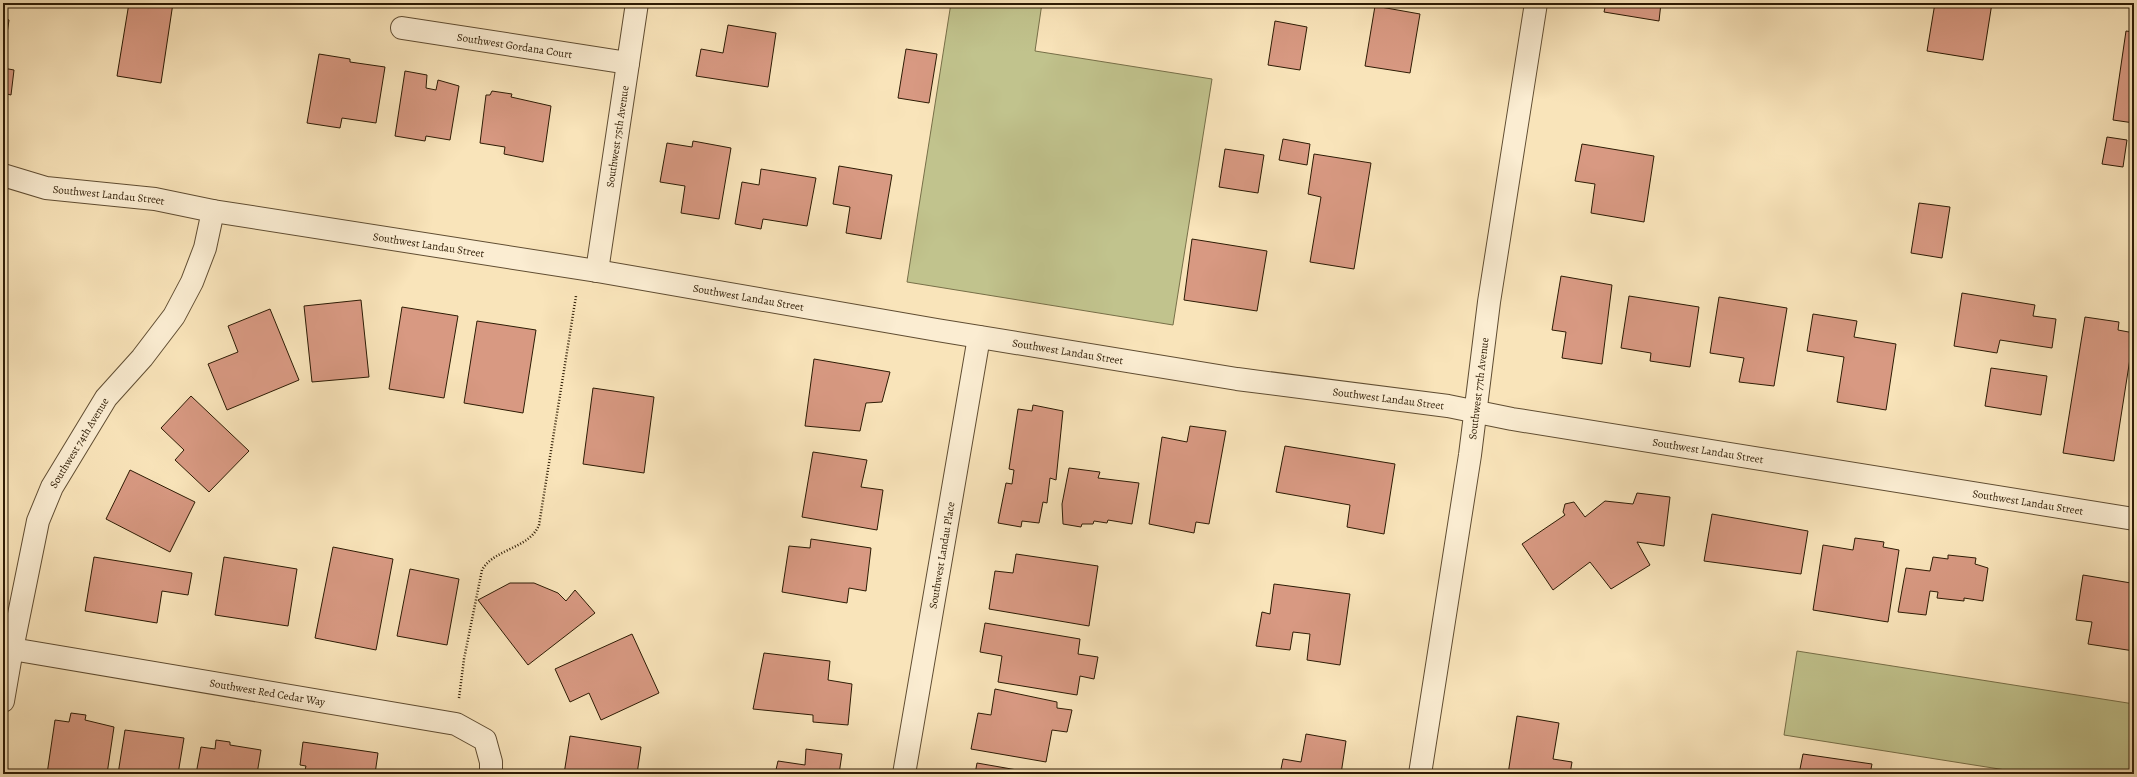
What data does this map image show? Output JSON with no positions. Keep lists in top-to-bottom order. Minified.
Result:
{"streets":{"street":["Southwest Gordana Court","Southwest 75th Avenue","Southwest Landau Street","Southwest 77th Avenue","Southwest 74th Avenue","Southwest Landau Place","Southwest Red Cedar Way"]},"crossings":[["Southwest Gordana Court","Southwest 75th Avenue"],["Southwest 75th Avenue","Southwest Landau Street"],["Southwest Landau Street","Southwest 77th Avenue"],["Southwest Landau Street","Southwest 74th Avenue"],["Southwest Landau Street","Southwest Landau Place"],["Southwest 74th Avenue","Southwest Red Cedar Way"]]}
